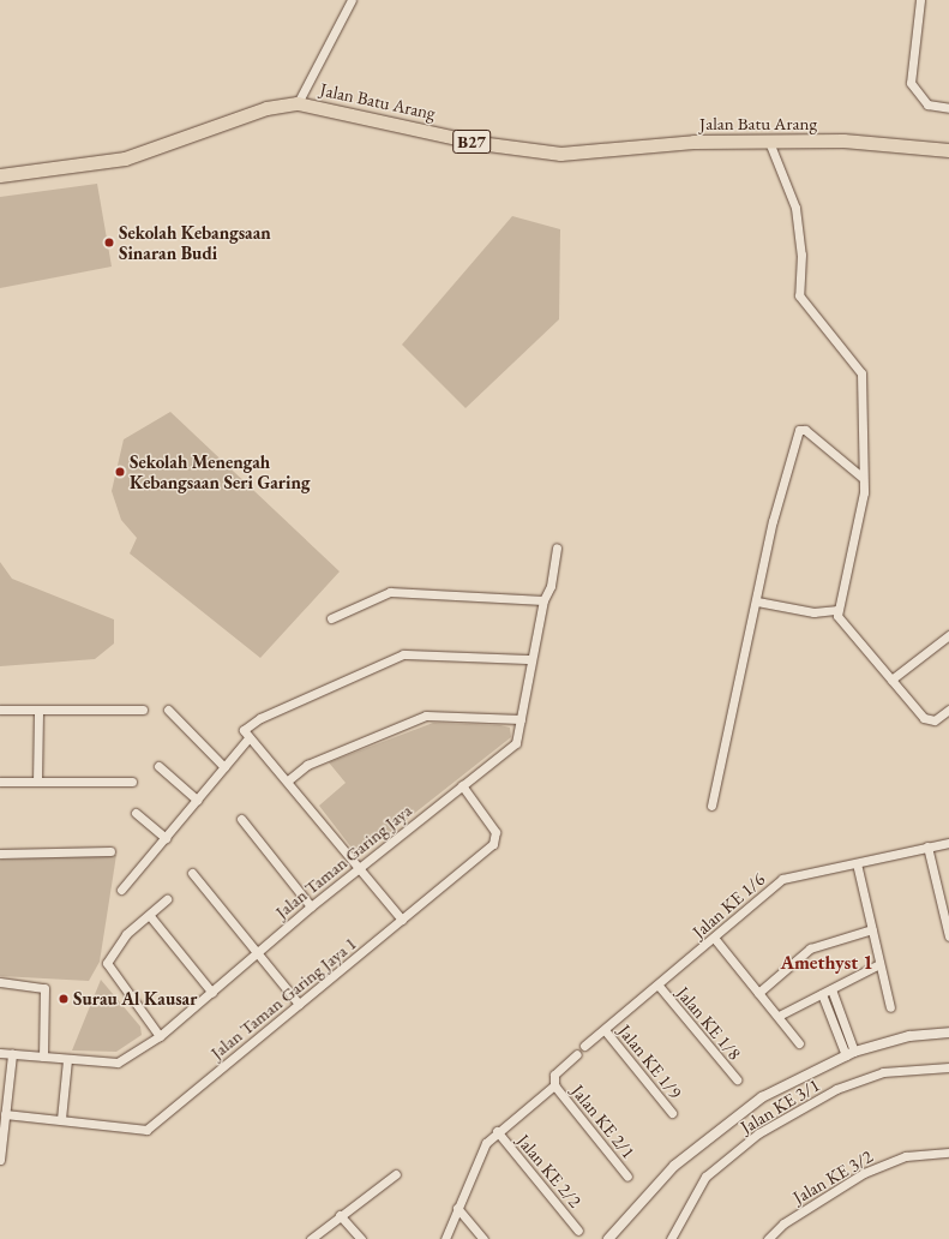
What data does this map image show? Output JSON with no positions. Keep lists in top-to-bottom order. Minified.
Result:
{"streets":{"main road":["Jalan Batu Arang","B27"],"street":["Jalan Taman Garing Jaya","Jalan KE 1/6","Jalan Taman Garing Jaya 1","Jalan KE 1/8","Jalan KE 1/9","Jalan KE 3/1","Jalan KE 2/1","Jalan KE 2/2","Jalan KE 3/2"]},"crossings":[["Jalan Taman Garing Jaya","Jalan Taman Garing Jaya 1"],["Jalan KE 1/6","Jalan KE 1/8"],["Jalan KE 1/6","Jalan KE 1/9"]],"districts":["Amethyst 1"],"places":["Sekolah Kebangsaan Sinaran Budi","Sekolah Menengah Kebangsaan Seri Garing","Surau Al Kausar"]}
